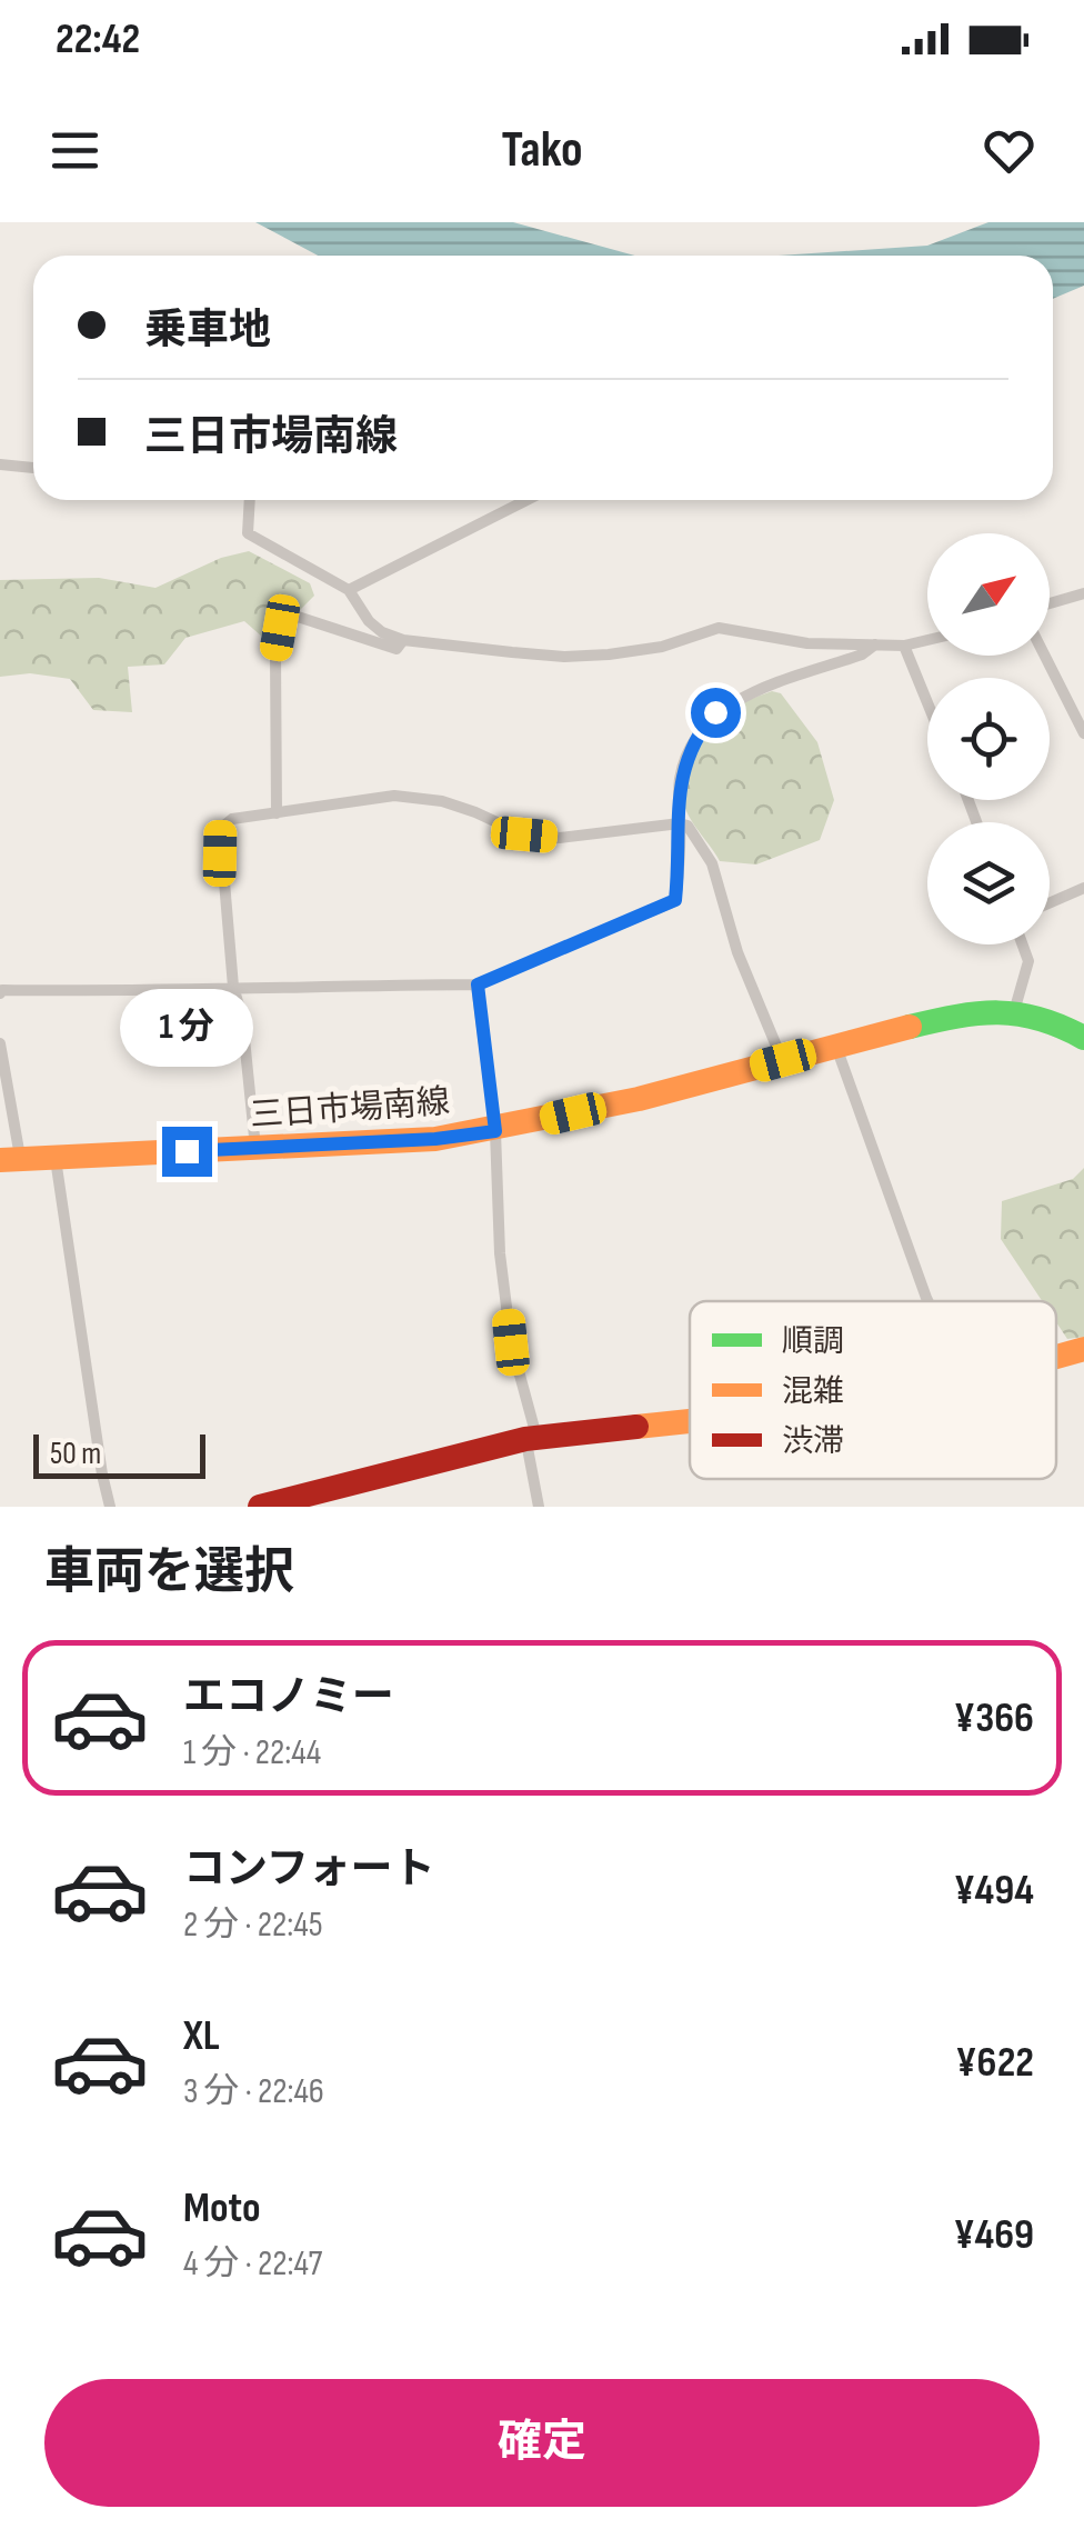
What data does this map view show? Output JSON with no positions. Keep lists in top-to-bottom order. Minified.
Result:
{"streets":{"main road":["三日市場南線"]},"legend":["順調","混雑","渋滞"],"scale_bar":"50 m","north":"top right","page":{"status":"22:42","header":"Tako","banner":["乗車地","三日市場南線"],"bubble":"1 分","scale":"50 m","heading":"車両を選択","list":[{"name":"エコノミー","note":"1 分 · 22:44","value":"¥366"},{"name":"コンフォート","note":"2 分 · 22:45","value":"¥494"},{"name":"XL","note":"3 分 · 22:46","value":"¥622"},{"name":"Moto","note":"4 分 · 22:47","value":"¥469"}],"buttons":"確定"}}
